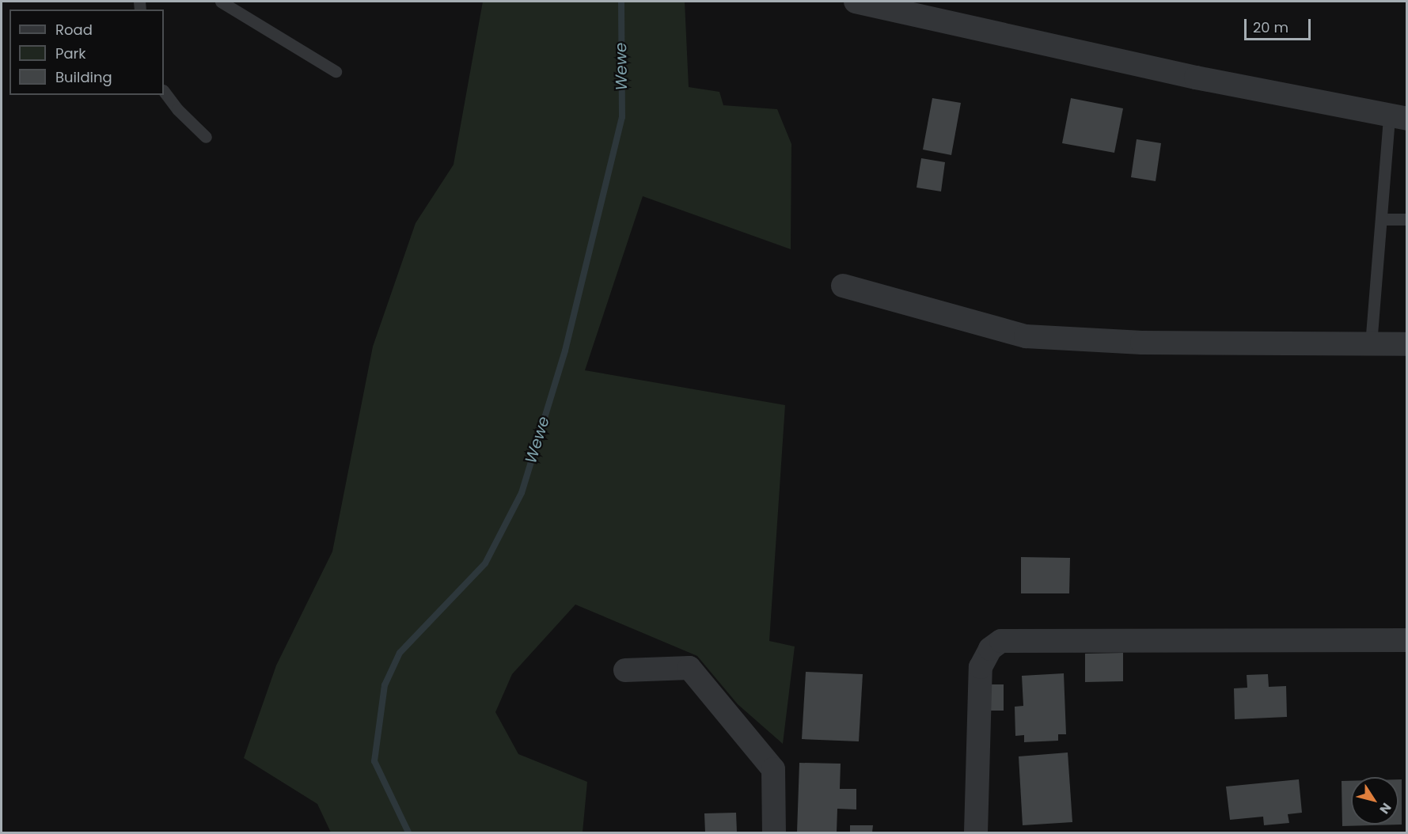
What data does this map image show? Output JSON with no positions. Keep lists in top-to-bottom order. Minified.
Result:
{"water":["Wewe"],"legend":["Road","Park","Building"],"scale_bar":"20 m","north":"bottom right"}
